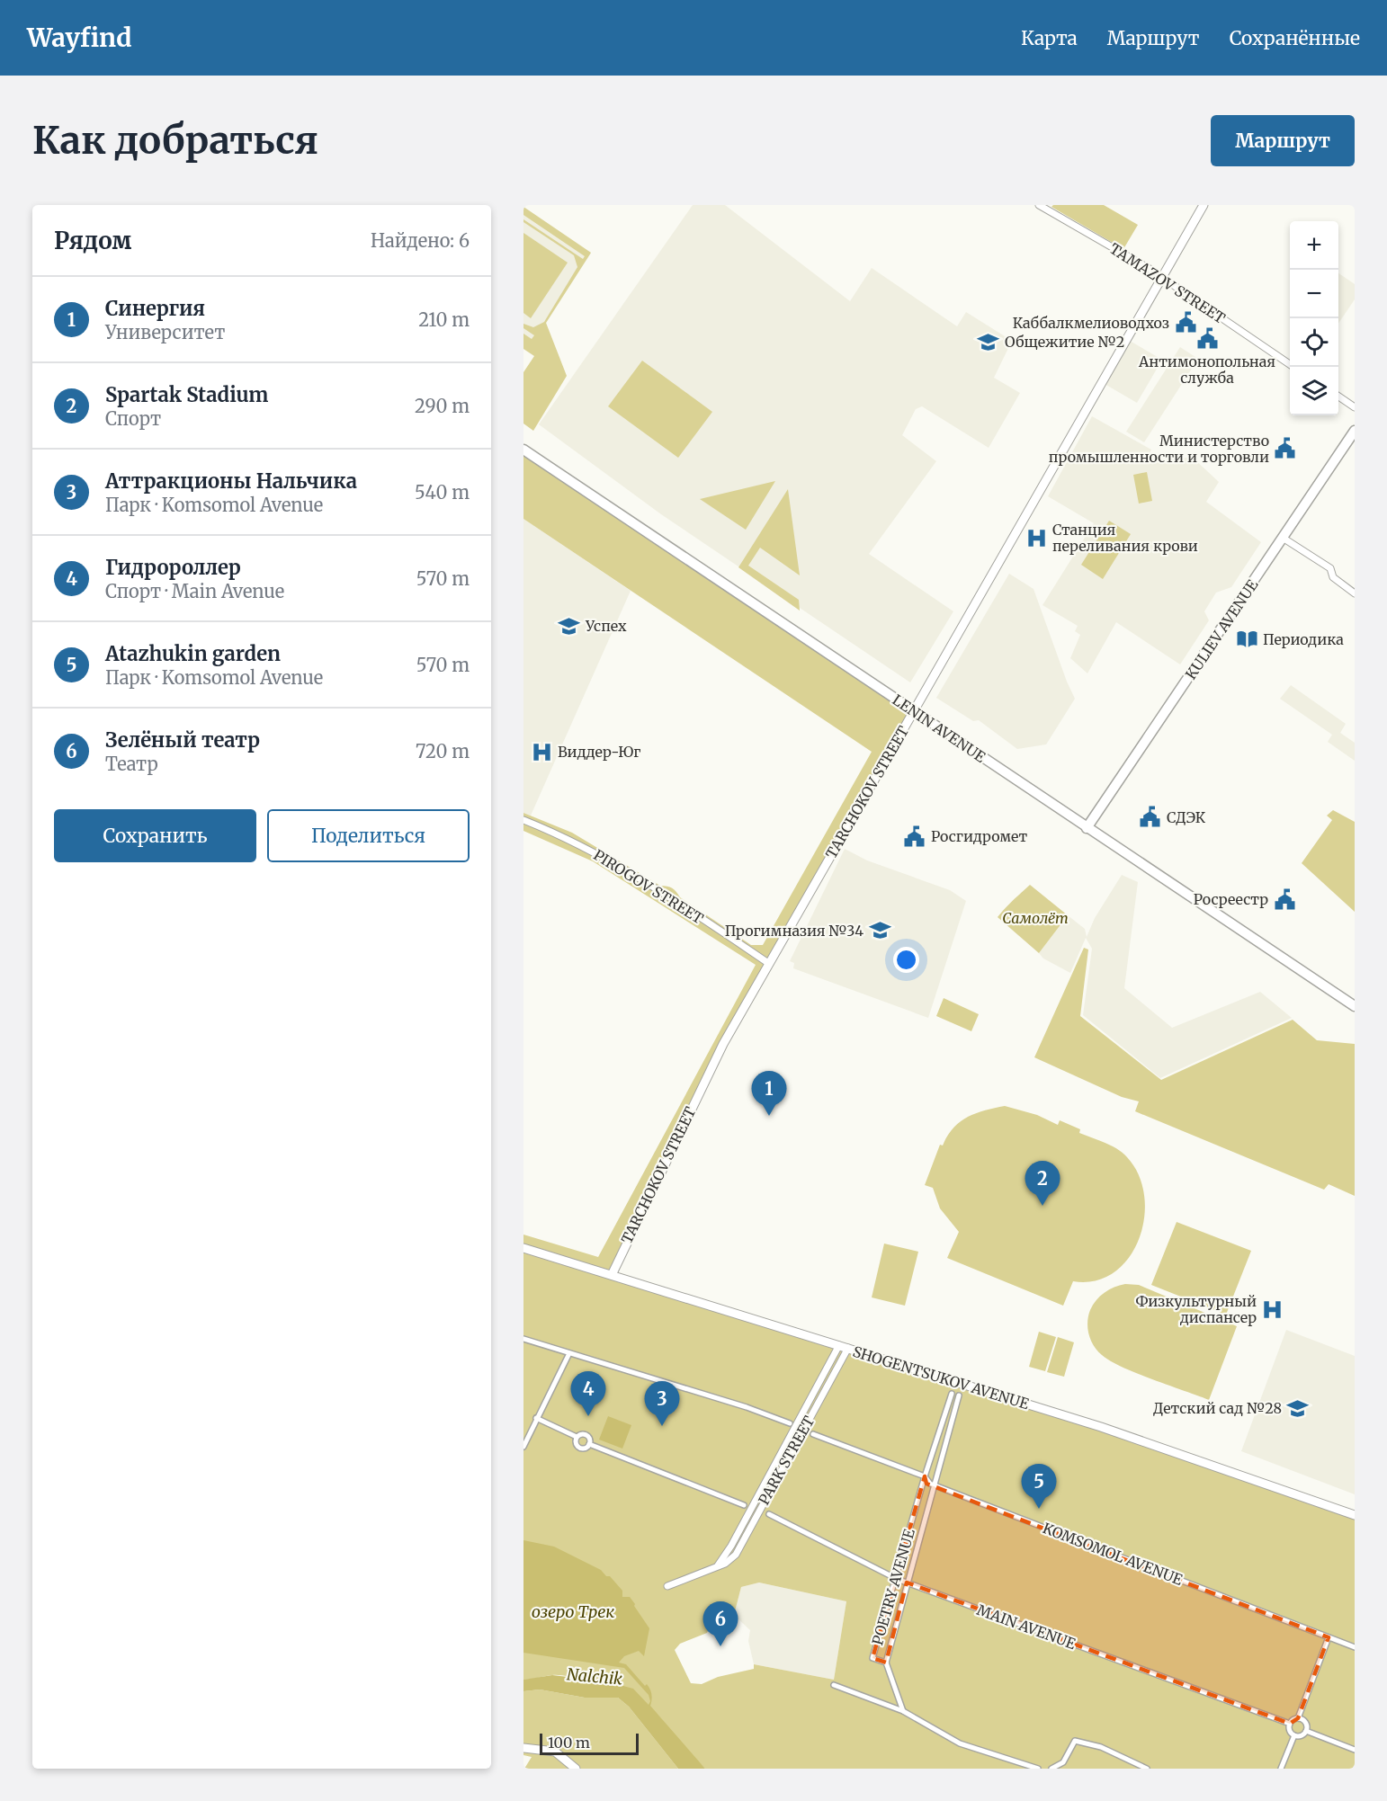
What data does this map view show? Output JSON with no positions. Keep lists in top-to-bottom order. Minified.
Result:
{"streets":{"main road":["KULIEV AVENUE","LENIN AVENUE"],"street":["TAMAZOV STREET","TARCHOKOV STREET","PIROGOV STREET","SHOGENTSUKOV AVENUE","PARK STREET","KOMSOMOL AVENUE","POETRY AVENUE","MAIN AVENUE"]},"crossings":[["TAMAZOV STREET","TARCHOKOV STREET"],["KULIEV AVENUE","LENIN AVENUE"],["LENIN AVENUE","TARCHOKOV STREET"],["TARCHOKOV STREET","PIROGOV STREET"],["TARCHOKOV STREET","SHOGENTSUKOV AVENUE"],["SHOGENTSUKOV AVENUE","PARK STREET"],["KOMSOMOL AVENUE","POETRY AVENUE"],["POETRY AVENUE","MAIN AVENUE"]],"water":["озеро Трек","Nalchik"],"parks":["Самолёт"],"places":{"public building":["Каббалкмелиоводхоз","Антимонопольная служба","Министерство промышленности и торговли","СДЭК","Росгидромет","Росреестр"],"school or university":["Общежитие №2","Успех","Прогимназия №34","Детский сад №28"],"hospital":["Станция переливания крови","Виддер-Юг","Физкультурный диспансер"],"library":["Периодика"]},"scale_bar":"100 m","page":{"header":"Wayfind","nav":["Карта","Маршрут","Сохранённые"],"buttons":["Маршрут",["Сохранить","Поделиться"]],"title":"Как добраться","heading":["Рядом","Найдено: 6"],"map_buttons":["+","−"],"list":[{"mark":"1","name":"Синергия","note":"Университет","value":"210 m"},{"mark":"2","name":"Spartak Stadium","note":"Спорт","value":"290 m"},{"mark":"3","name":"Аттракционы Нальчика","note":"Парк · Komsomol Avenue","value":"540 m"},{"mark":"4","name":"Гидророллер","note":"Спорт · Main Avenue","value":"570 m"},{"mark":"5","name":"Atazhukin garden","note":"Парк · Komsomol Avenue","value":"570 m"},{"mark":"6","name":"Зелёный театр","note":"Театр","value":"720 m"}],"pins":["1","2","4","3","5","6"],"scale":"100 m"}}
